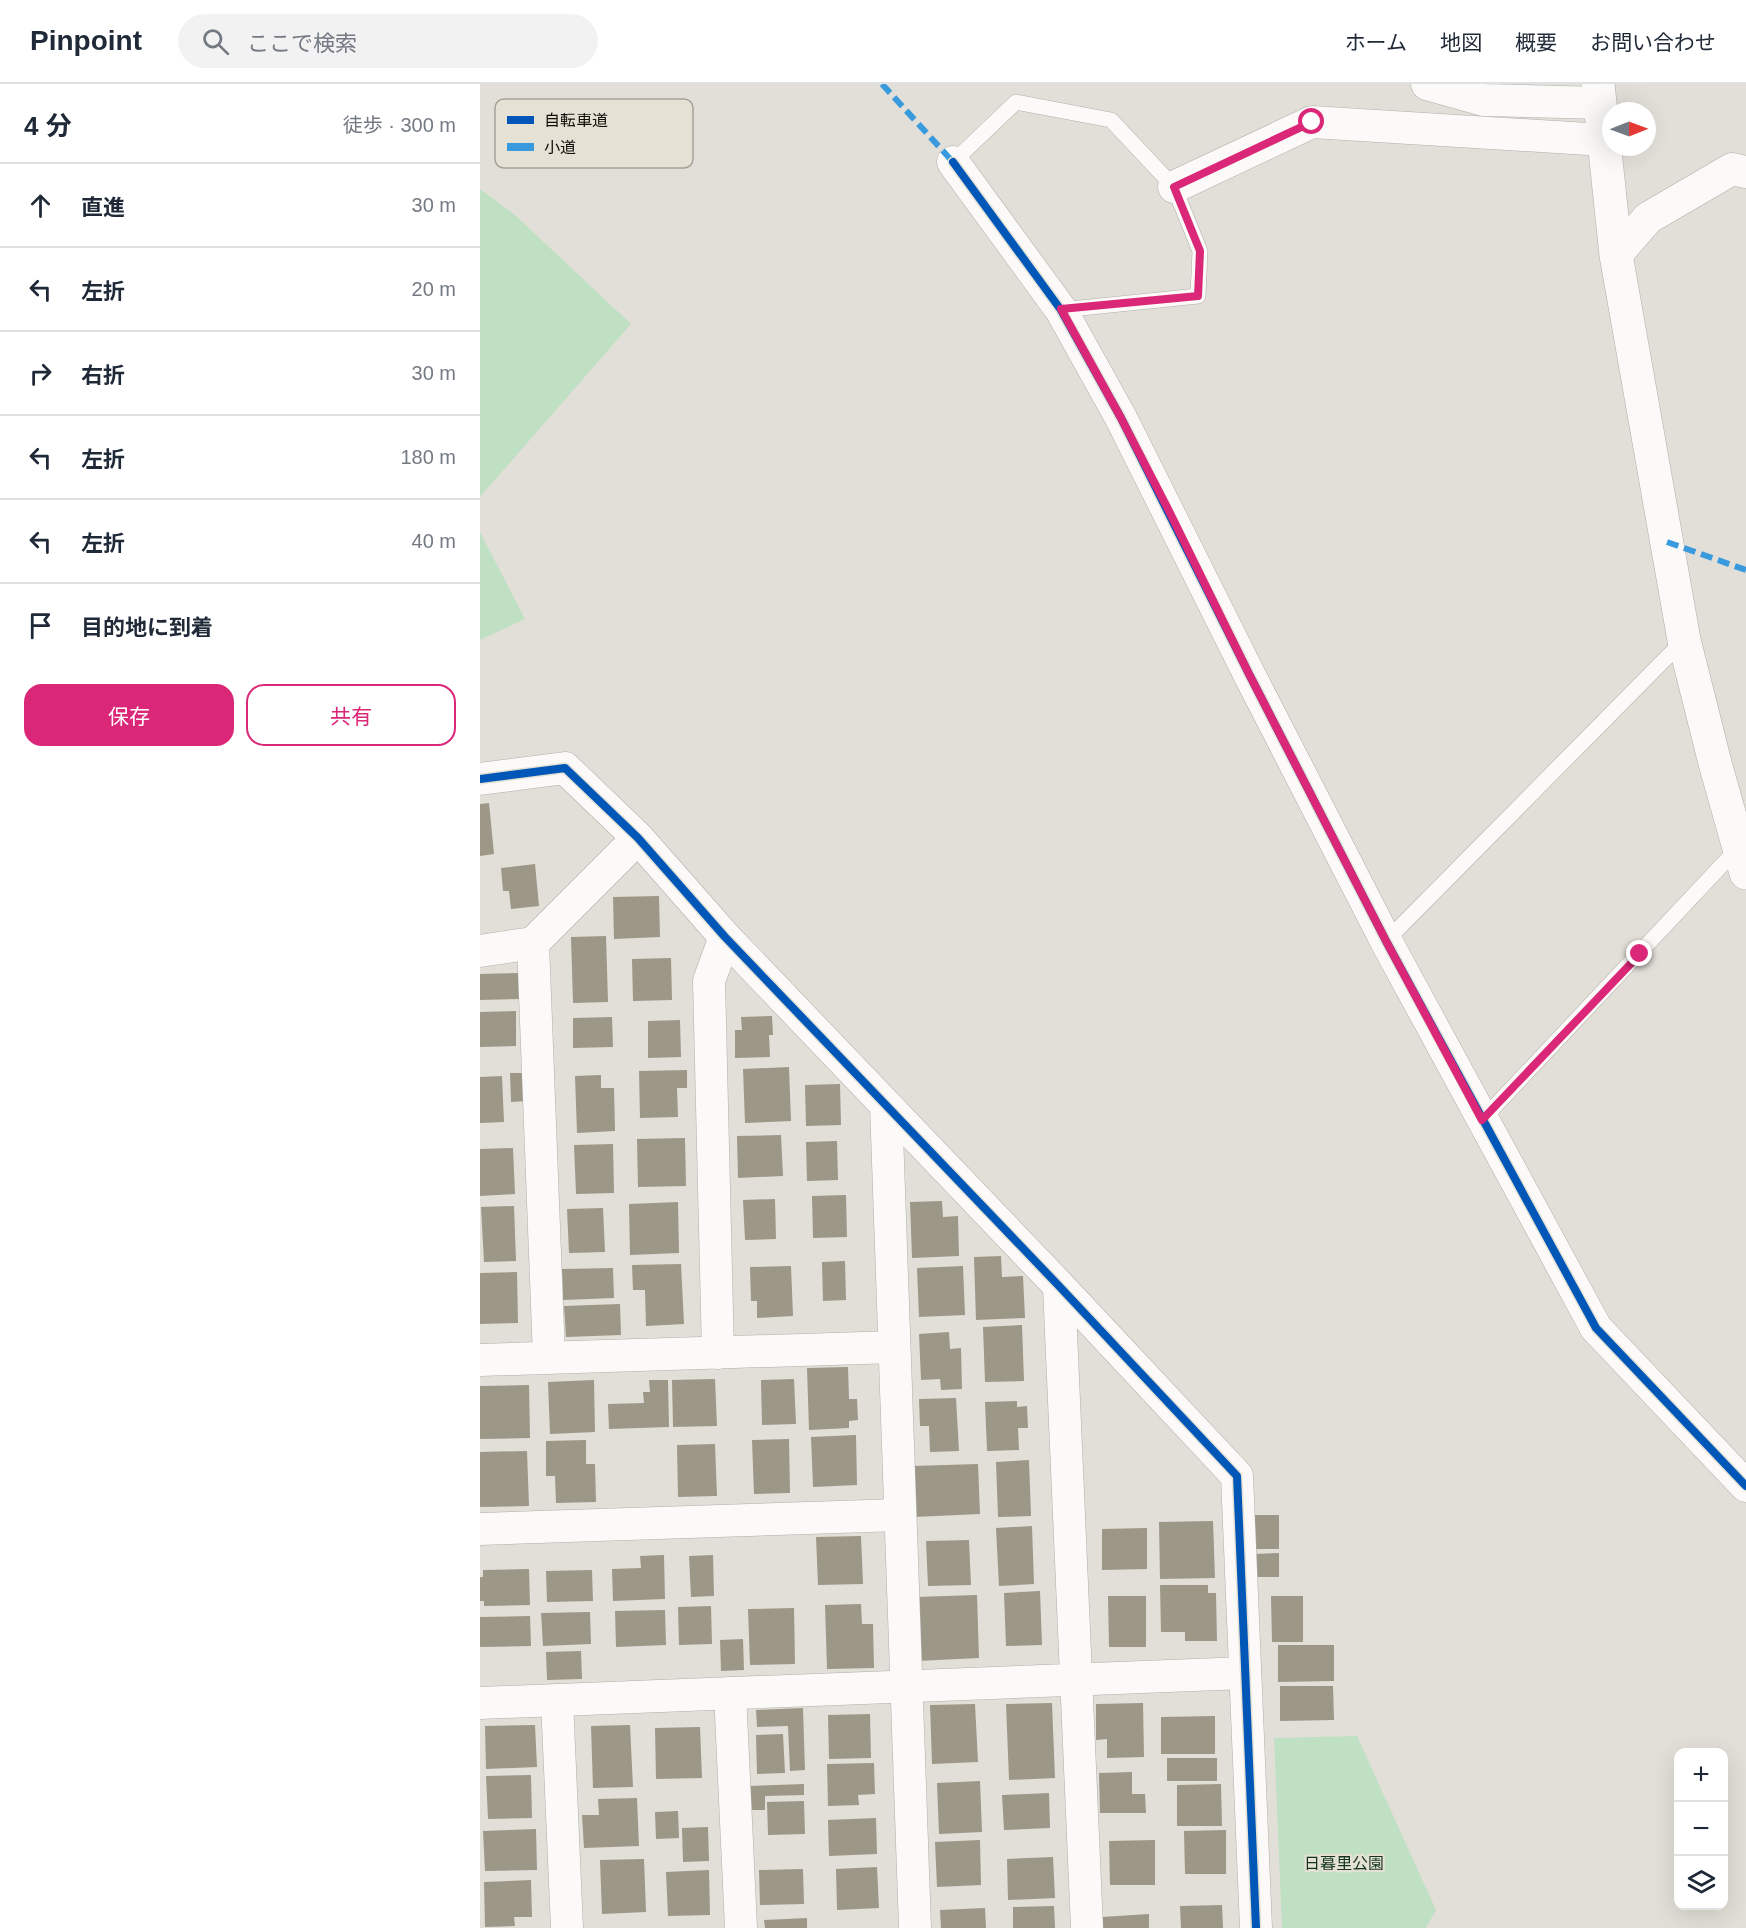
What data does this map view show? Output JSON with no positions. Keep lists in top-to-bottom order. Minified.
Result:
{"parks":["日暮里公園"],"legend":["自転車道","小道"],"north":"right","page":{"header":"Pinpoint","search":"ここで検索","nav":["ホーム","地図","概要","お問い合わせ"],"heading":["4 分","徒歩 · 300 m"],"list":[["直進","30 m"],["左折","20 m"],["右折","30 m"],["左折","180 m"],["左折","40 m"],"目的地に到着"],"buttons":["保存","共有"],"map_buttons":["+","−"]}}
